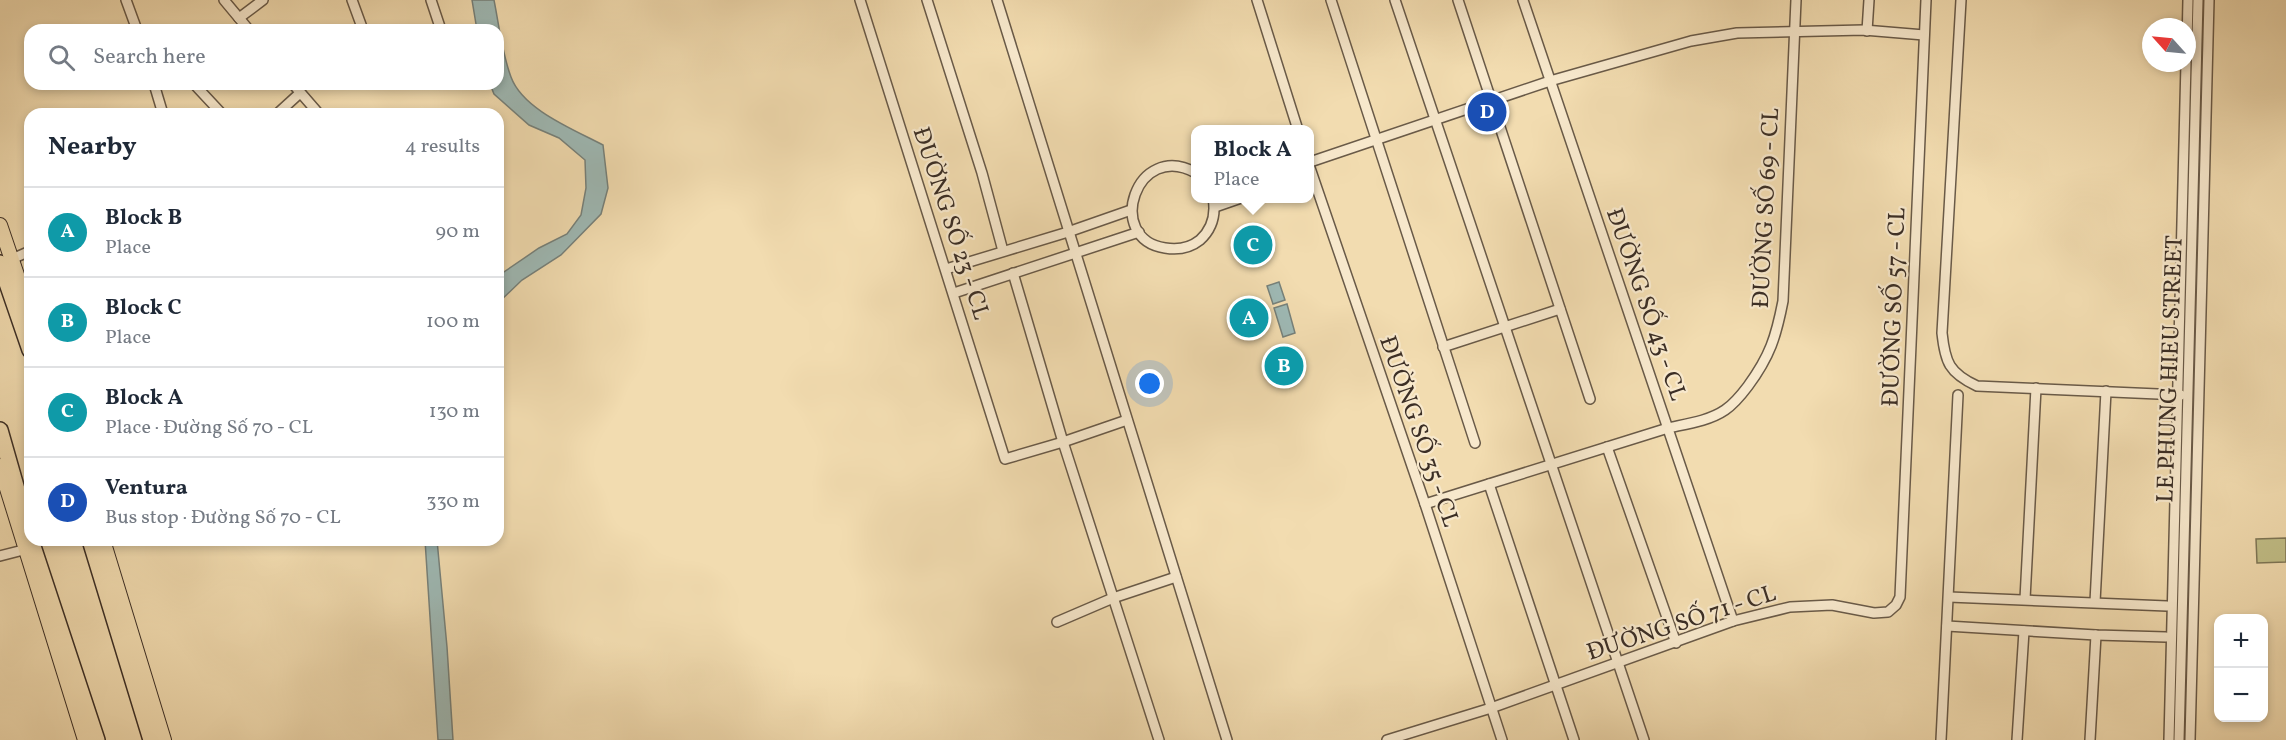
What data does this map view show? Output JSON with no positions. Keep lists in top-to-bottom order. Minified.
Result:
{"streets":{"street":["ĐƯỜNG SỐ 69 - CL","ĐƯỜNG SỐ 23 - CL","ĐƯỜNG SỐ 43 - CL","ĐƯỜNG SỐ 57 - CL","LE PHUNG HIEU STREET","ĐƯỜNG SỐ 35 - CL","ĐƯỜNG SỐ 71 - CL"]},"crossings":[["ĐƯỜNG SỐ 69 - CL","ĐƯỜNG SỐ 43 - CL"],["ĐƯỜNG SỐ 69 - CL","ĐƯỜNG SỐ 35 - CL"],["ĐƯỜNG SỐ 43 - CL","ĐƯỜNG SỐ 71 - CL"],["ĐƯỜNG SỐ 57 - CL","ĐƯỜNG SỐ 71 - CL"],["ĐƯỜNG SỐ 35 - CL","ĐƯỜNG SỐ 71 - CL"]],"north":"top left","page":{"search":"Search here","pins":["D","C","A","B"],"heading":["Nearby","4 results"],"popup":["Block A","Place"],"list":[{"mark":"A","name":"Block B","note":"Place","value":"90 m"},{"mark":"B","name":"Block C","note":"Place","value":"100 m"},{"mark":"C","name":"Block A","note":"Place · Đường Số 70 - CL","value":"130 m"},{"mark":"D","name":"Ventura","note":"Bus stop · Đường Số 70 - CL","value":"330 m"}],"map_buttons":["+","−"]}}
